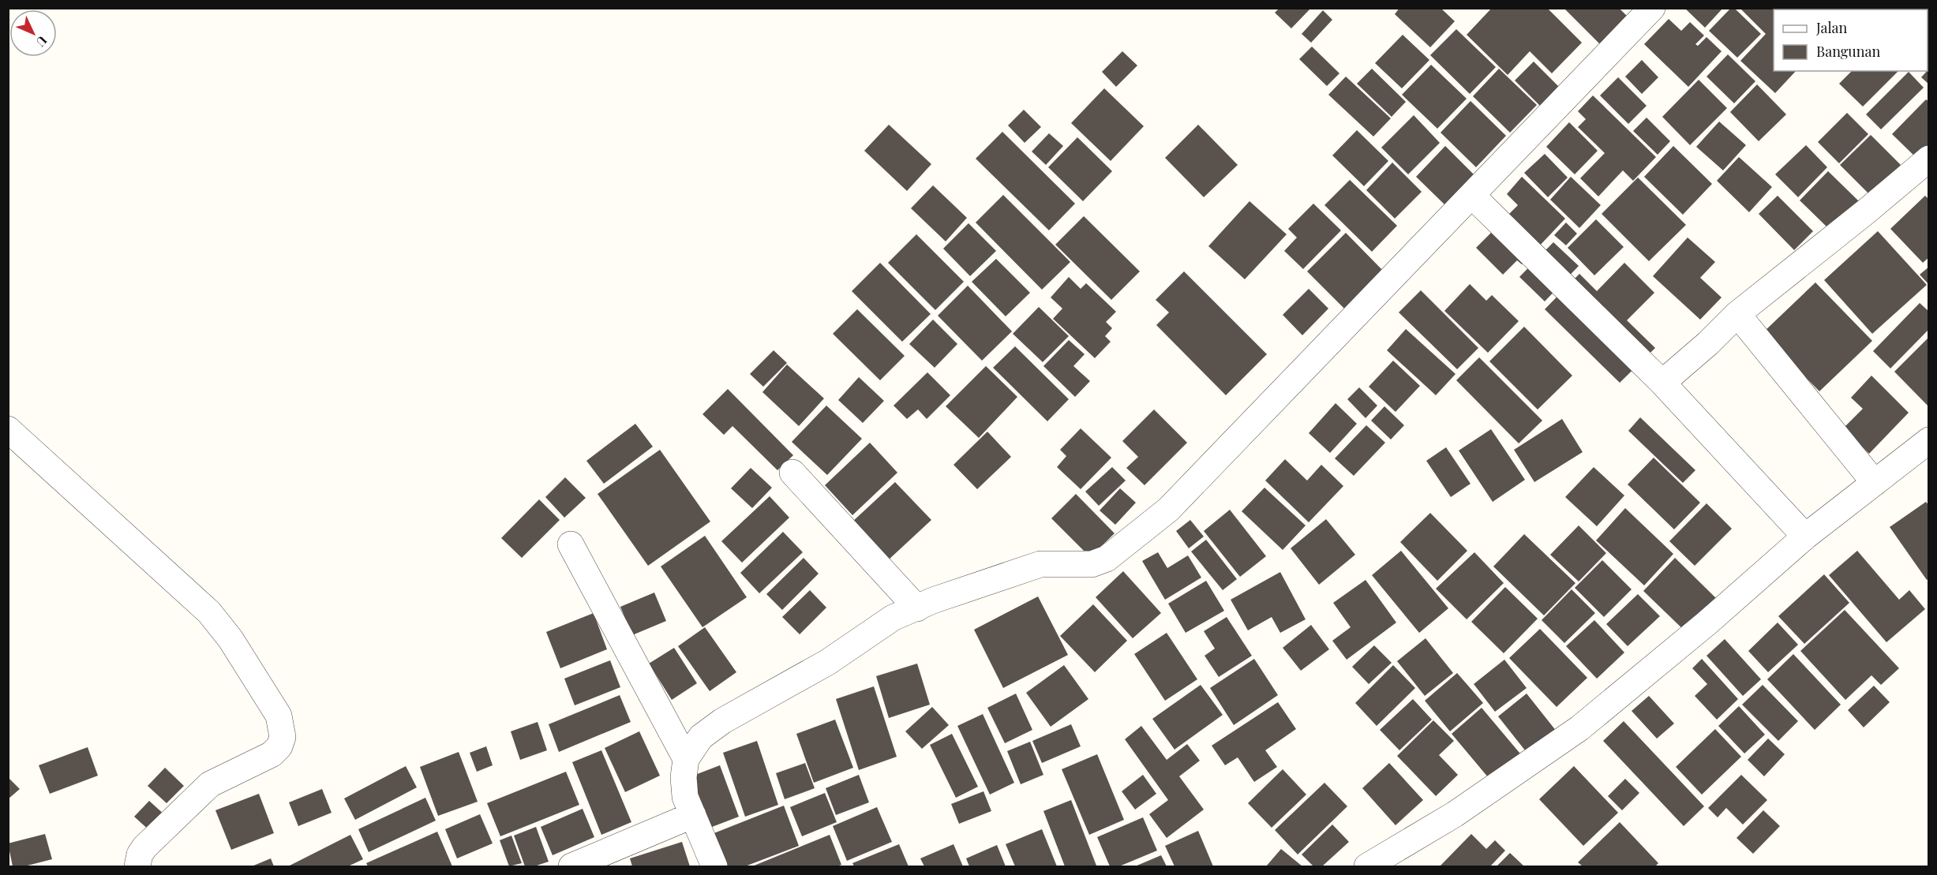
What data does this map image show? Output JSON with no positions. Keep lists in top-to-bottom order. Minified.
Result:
{"legend":["Jalan","Bangunan"],"north":"bottom right"}
